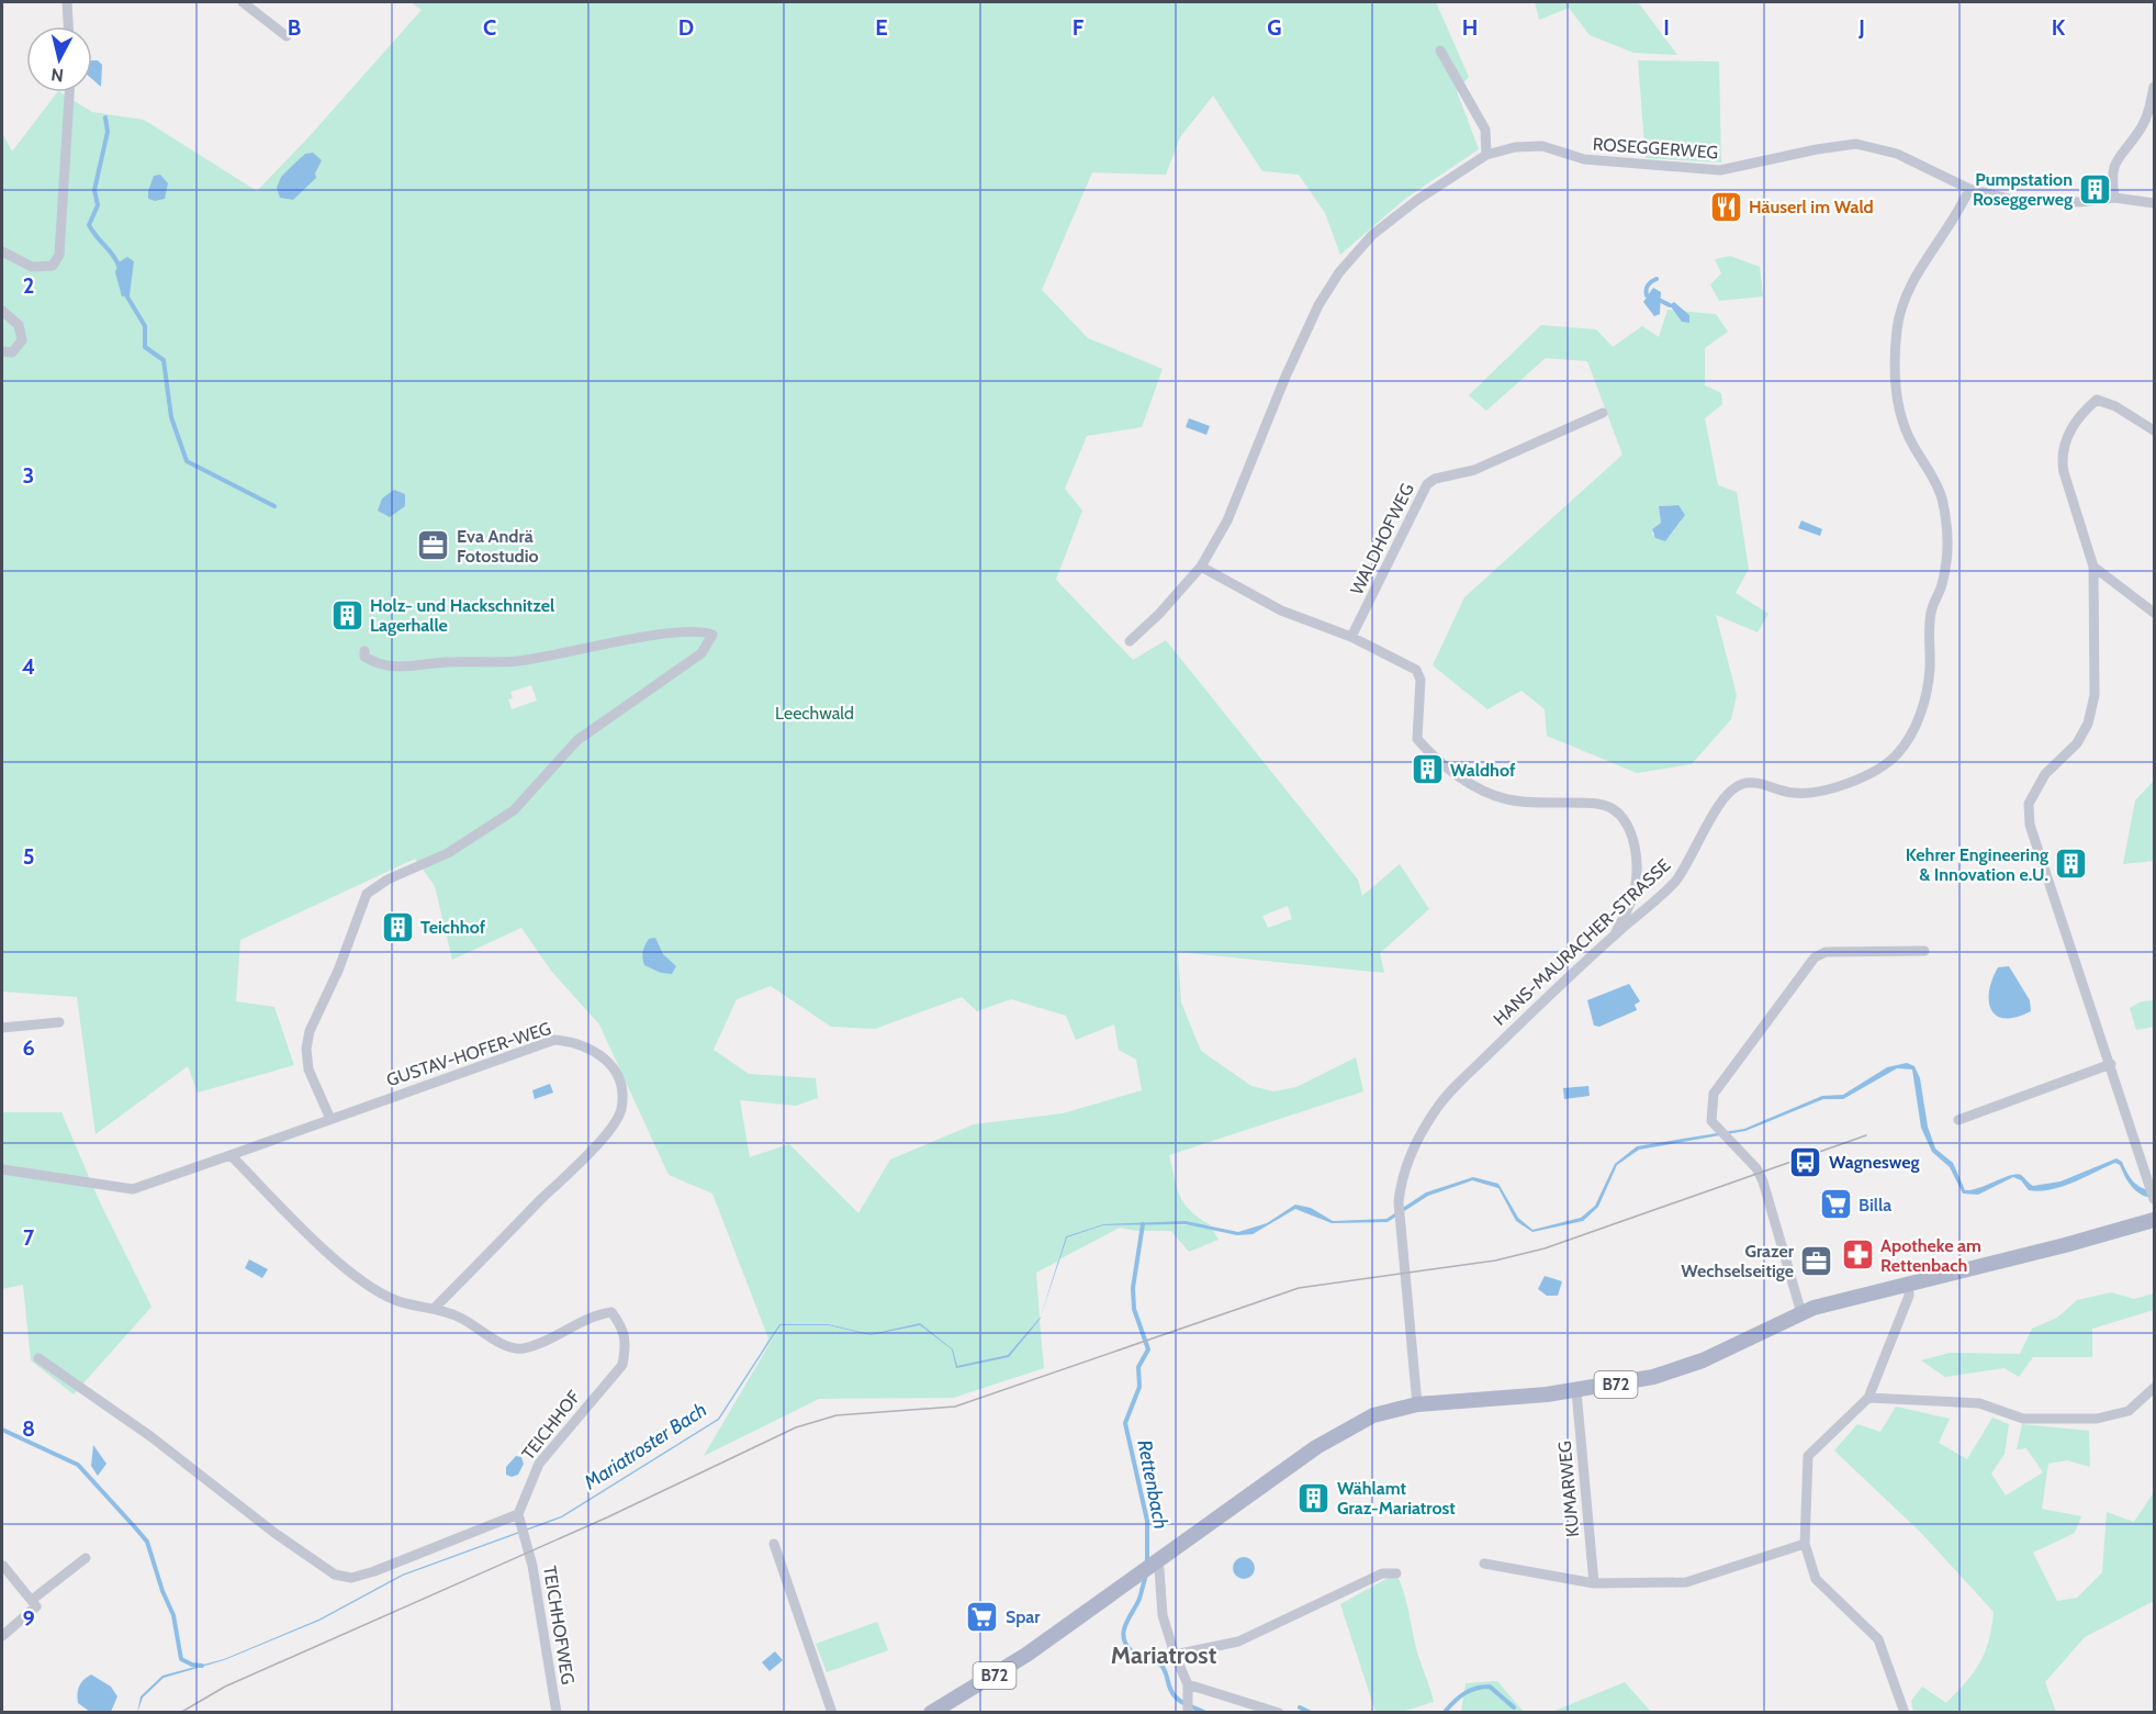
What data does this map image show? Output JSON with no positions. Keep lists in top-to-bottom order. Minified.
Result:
{"streets":{"main road":["B72"],"street":["ROSEGGERWEG","WALDHOFWEG","HANS-MAURACHER-STRASSE","GUSTAV-HOFER-WEG","TEICHHOF","KUMARWEG","TEICHHOFWEG"]},"crossings":[["ROSEGGERWEG","HANS-MAURACHER-STRASSE"],["HANS-MAURACHER-STRASSE","B72"],["GUSTAV-HOFER-WEG","TEICHHOF"],["B72","KUMARWEG"],["TEICHHOF","TEICHHOFWEG"]],"districts":["Mariatrost"],"water":["Mariatroster Bach","Rettenbach"],"parks":["Leechwald"],"places":{"building":["Pumpstation Roseggerweg","Holz- und Hackschnitzel Lagerhalle","Waldhof","Kehrer Engineering & Innovation e.U.","Teichhof","Wählamt Graz-Mariatrost"],"restaurant":["Häuserl im Wald"],"office":["Eva Andrä Fotostudio","Grazer Wechselseitige"],"bus stop":["Wagnesweg"],"supermarket":["Billa","Spar"],"pharmacy":["Apotheke am Rettenbach"]},"north":"bottom","grid":{"columns":["B","C","D","E","F","G","H","I","J","K"],"rows":["2","3","4","5","6","7","8","9"]}}
